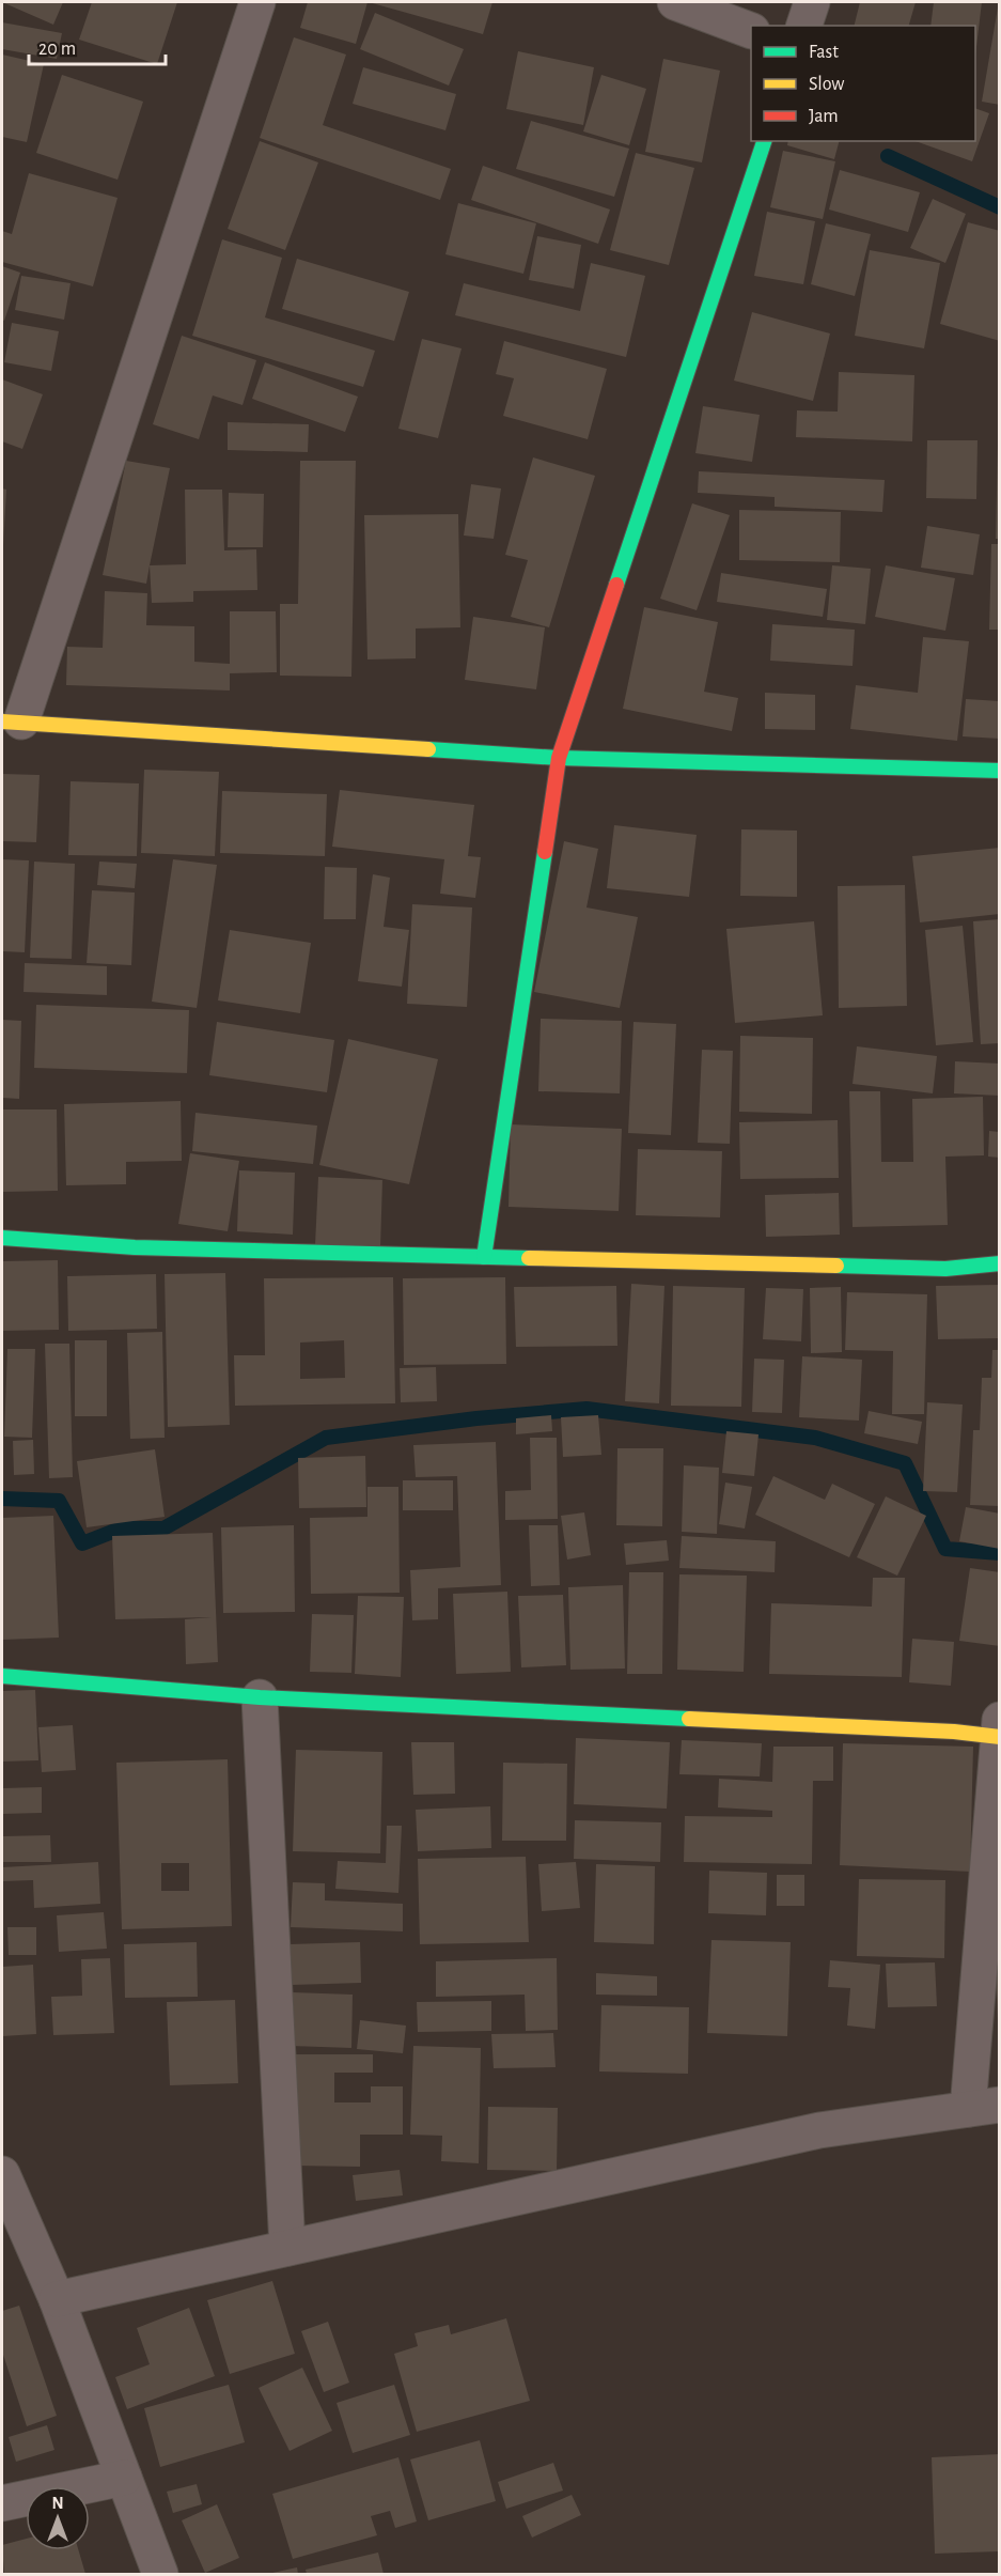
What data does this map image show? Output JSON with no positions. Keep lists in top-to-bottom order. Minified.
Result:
{"legend":["Fast","Slow","Jam"],"scale_bar":"20 m","north":"top"}
